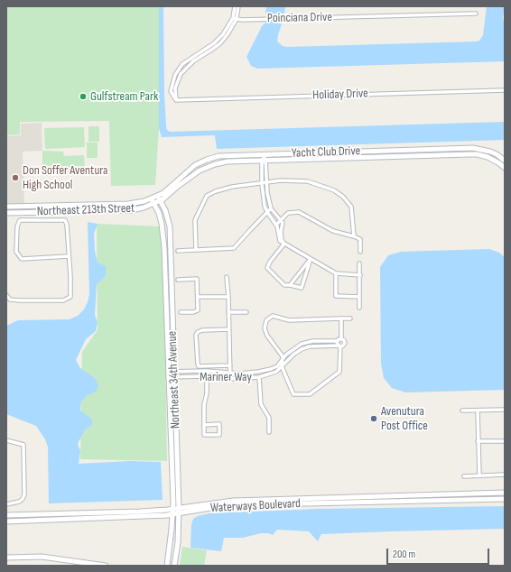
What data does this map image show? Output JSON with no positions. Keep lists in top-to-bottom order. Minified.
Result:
{"streets":{"street":["Poinciana Drive","Holiday Drive","Yacht Club Drive","Northeast 213th Street","Mariner Way","Northeast 34th Avenue","Waterways Boulevard"]},"crossings":[["Poinciana Drive","Holiday Drive"],["Yacht Club Drive","Northeast 213th Street"],["Yacht Club Drive","Northeast 34th Avenue"],["Northeast 213th Street","Northeast 34th Avenue"],["Mariner Way","Northeast 34th Avenue"],["Northeast 34th Avenue","Waterways Boulevard"]],"places":["Gulfstream Park","Don Soffer Aventura High School","Avenutura Post Office"],"scale_bar":"200 m"}
